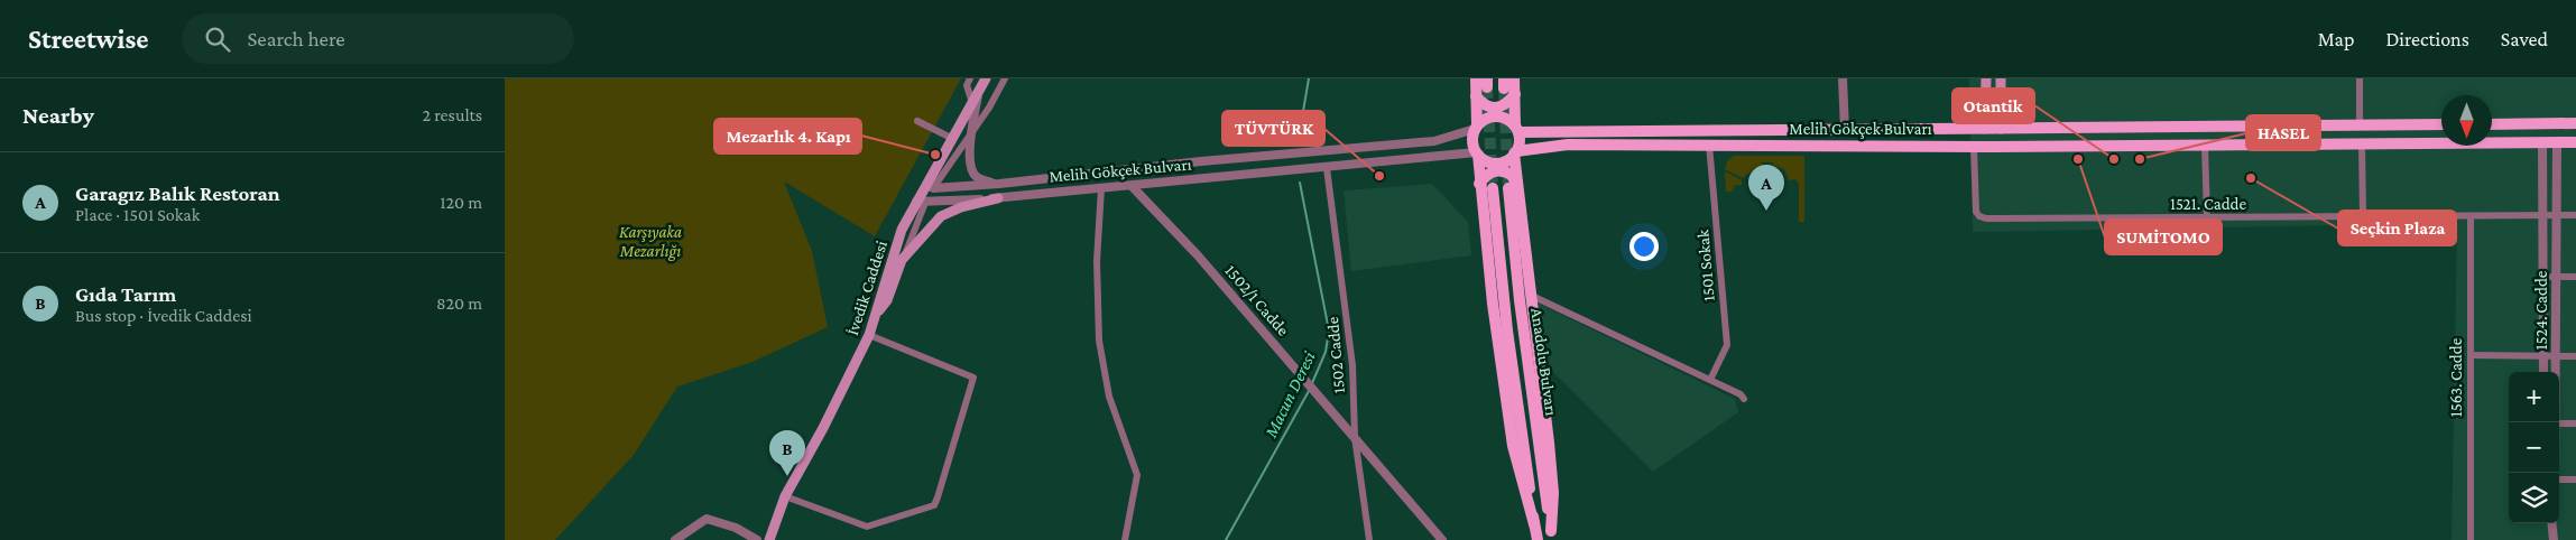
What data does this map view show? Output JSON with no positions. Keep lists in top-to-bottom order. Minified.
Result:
{"streets":{"main road":["Melih Gökçek Bulvarı","İvedik Caddesi","Anadolu Bulvarı"],"street":["1521. Cadde","1501 Sokak","1502/1 Cadde","1524. Cadde","1502 Cadde","1563. Cadde"]},"crossings":[["Melih Gökçek Bulvarı","1521. Cadde"],["Melih Gökçek Bulvarı","1501 Sokak"],["Melih Gökçek Bulvarı","İvedik Caddesi"],["Melih Gökçek Bulvarı","1502/1 Cadde"],["Melih Gökçek Bulvarı","1524. Cadde"],["Melih Gökçek Bulvarı","1502 Cadde"],["1521. Cadde","1524. Cadde"],["1521. Cadde","1563. Cadde"],["1502/1 Cadde","1502 Cadde"]],"water":["Macun Deresi"],"parks":["Karşıyaka Mezarlığı"],"places":["Mezarlık 4. Kapı","SUMİTOMO","Otantik","HASEL","TÜVTÜRK","Seçkin Plaza"],"north":"bottom","page":{"header":"Streetwise","search":"Search here","nav":["Map","Directions","Saved"],"heading":["Nearby","2 results"],"list":[{"mark":"A","name":"Garagız Balık Restoran","note":"Place · 1501 Sokak","value":"120 m"},{"mark":"B","name":"Gıda Tarım","note":"Bus stop · İvedik Caddesi","value":"820 m"}],"pins":["A","B"],"map_buttons":["+","−"]}}
